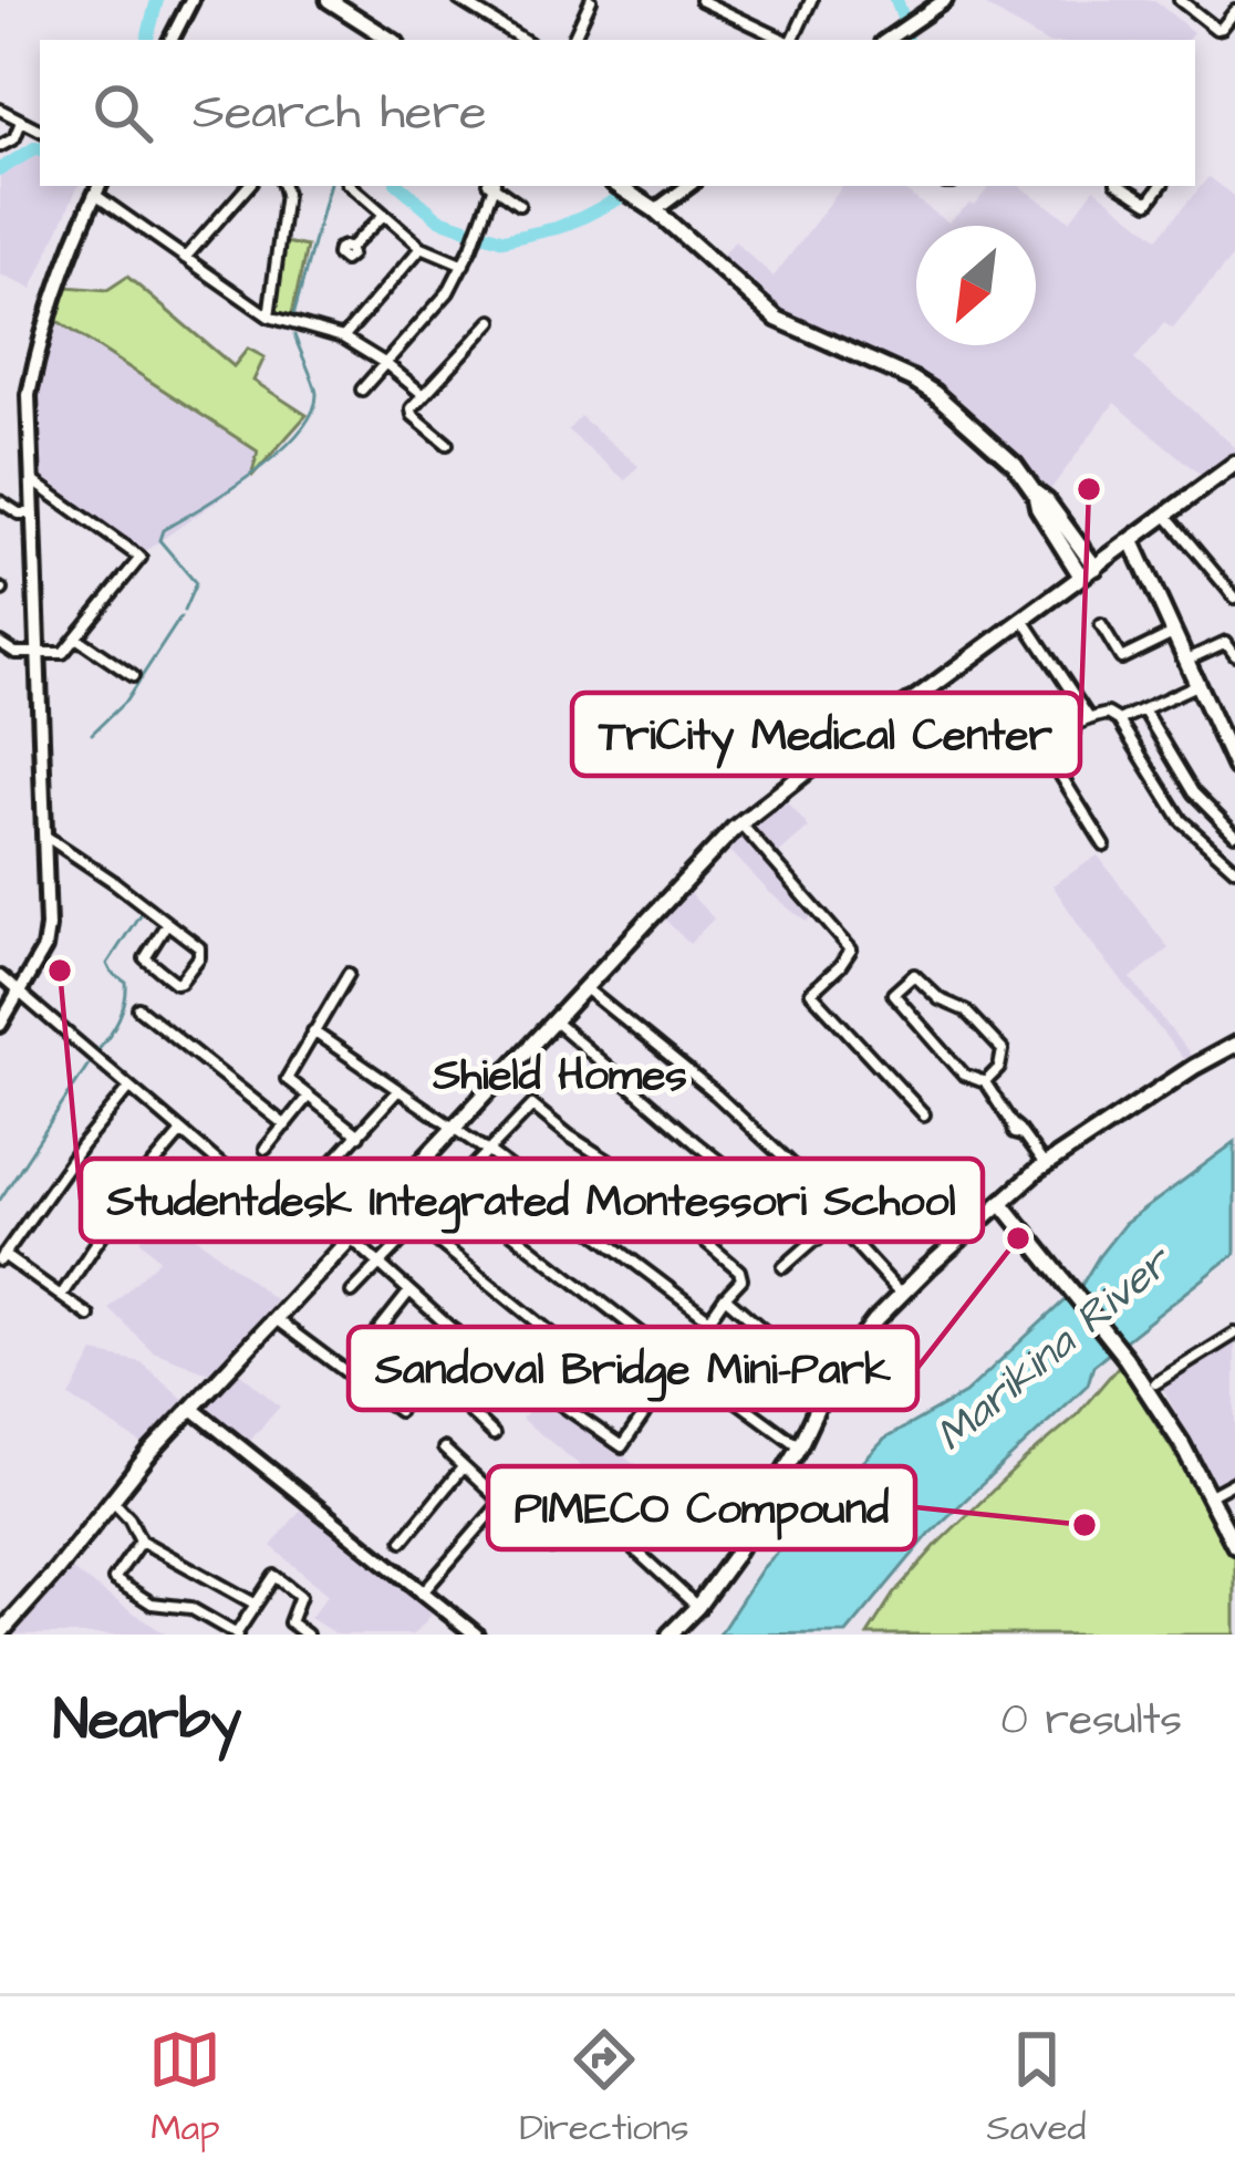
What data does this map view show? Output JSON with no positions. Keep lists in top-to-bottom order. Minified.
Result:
{"districts":["Shield Homes"],"water":["Marikina River"],"places":["TriCity Medical Center","Studentdesk Integrated Montessori School","Sandoval Bridge Mini-Park","PIMECO Compound"],"north":"bottom left","page":{"search":"Search here","heading":["Nearby","0 results"],"nav":["Map","Directions","Saved"]}}
